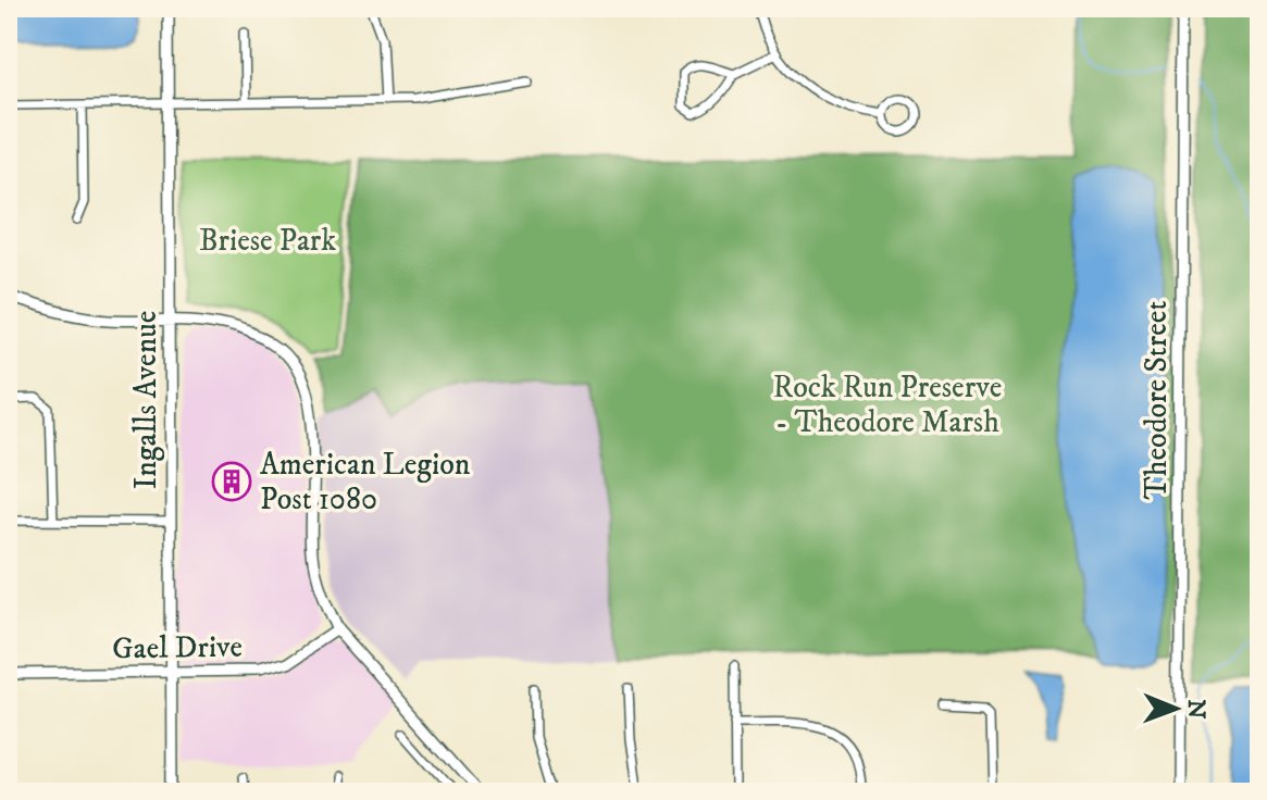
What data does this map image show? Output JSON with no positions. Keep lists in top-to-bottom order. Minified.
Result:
{"streets":{"street":["Ingalls Avenue","Theodore Street","Gael Drive"]},"crossings":[["Ingalls Avenue","Gael Drive"]],"parks":["Briese Park","Rock Run Preserve - Theodore Marsh"],"places":{"building":["American Legion Post 1080"]},"north":"right"}
